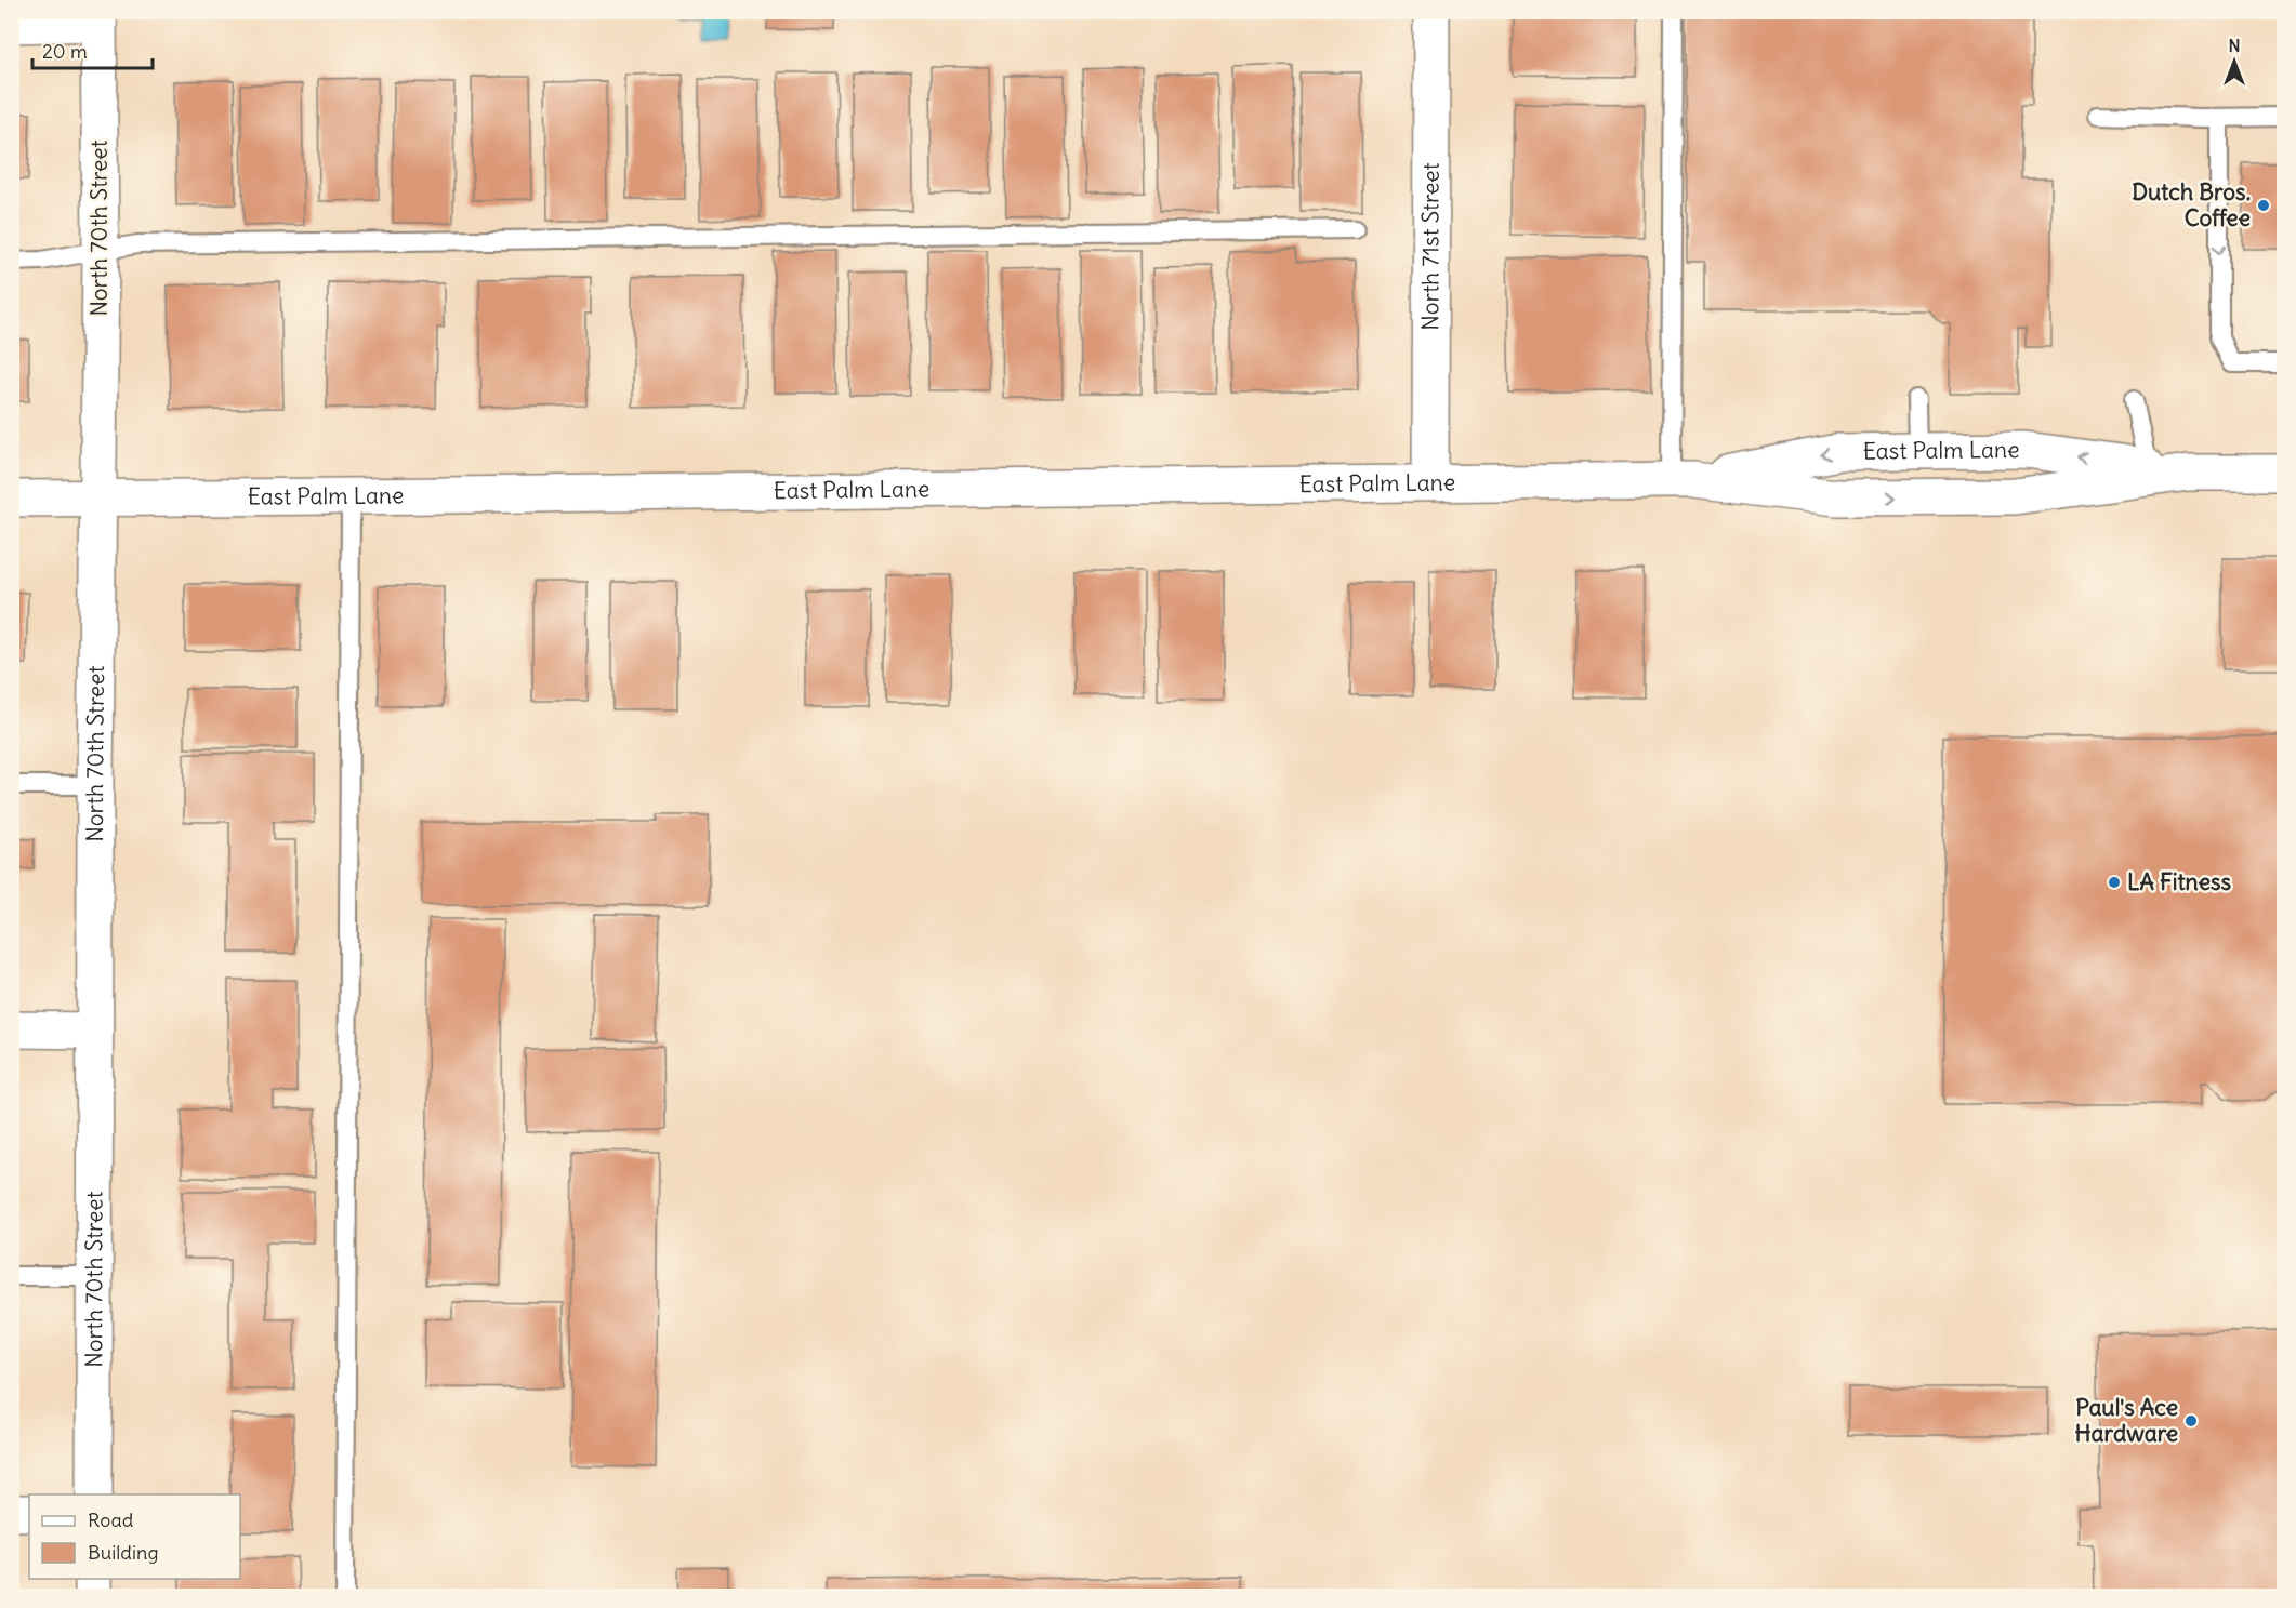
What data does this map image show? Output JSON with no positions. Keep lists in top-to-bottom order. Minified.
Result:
{"streets":{"street":["North 70th Street","North 71st Street","East Palm Lane"]},"crossings":[["North 70th Street","East Palm Lane"],["North 71st Street","East Palm Lane"]],"places":["Dutch Bros. Coffee","LA Fitness","Paul's Ace Hardware"],"legend":["Road","Building"],"scale_bar":"20 m","north":"top"}
